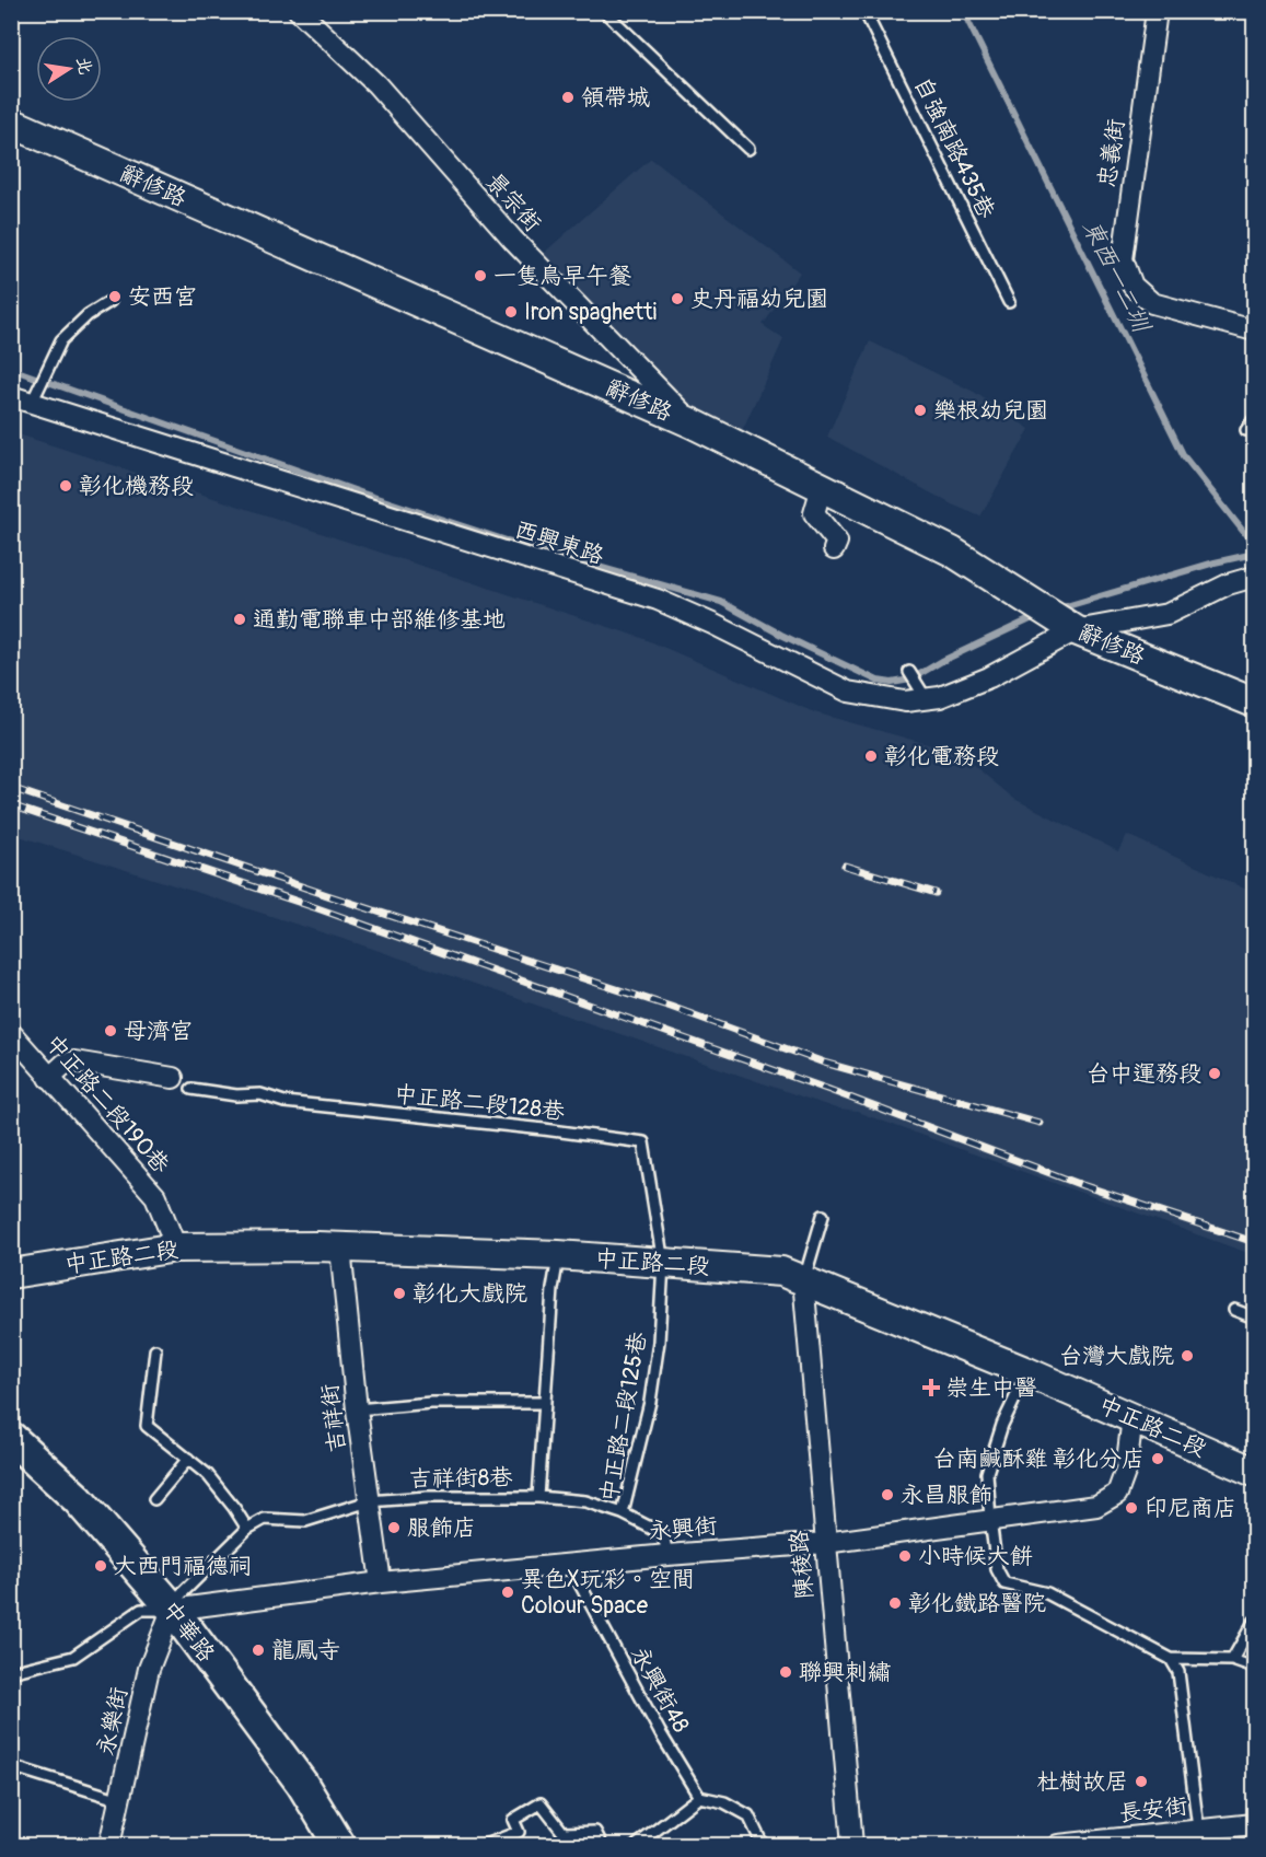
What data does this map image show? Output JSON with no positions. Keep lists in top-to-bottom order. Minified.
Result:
{"streets":{"main road":["中華路"],"street":["忠義街","辭修路","景宗街","西興東路","中正路二段190巷","中正路二段","吉祥街","永興街","陳稜路","永樂街","長安街"],"lane":["自強南路435巷","中正路二段128巷","中正路二段125巷","吉祥街8巷","永興街48"]},"crossings":[["辭修路","景宗街"],["辭修路","西興東路"],["中正路二段128巷","中正路二段"],["中正路二段128巷","中正路二段125巷"],["中正路二段190巷","中正路二段"],["中正路二段","中正路二段125巷"],["中正路二段","吉祥街"],["中正路二段","吉祥街8巷"],["中正路二段","永興街"],["中正路二段","陳稜路"],["中正路二段125巷","永興街"],["吉祥街","吉祥街8巷"],["吉祥街","永興街"],["永興街","陳稜路"],["永興街","中華路"],["永興街","永興街48"],["永興街","永樂街"],["中華路","永樂街"]],"water":["東西一二圳"],"places":{"other":["領帶城","一隻鳥早午餐","安西宮","史丹福幼兒園","Iron spaghetti","樂根幼兒園","彰化機務段","通勤電聯車中部維修基地","彰化電務段","母濟宮","台中運務段","彰化大戲院","台灣大戲院","台南鹹酥雞 彰化分店","永昌服飾","印尼商店","服飾店","小時候大餅","大西門福德祠","異色X玩彩。空間 Colour Space","彰化鐵路醫院","龍鳳寺","聯興刺繡","杜樹故居"],"health":["崇生中醫"]},"north":"right"}
